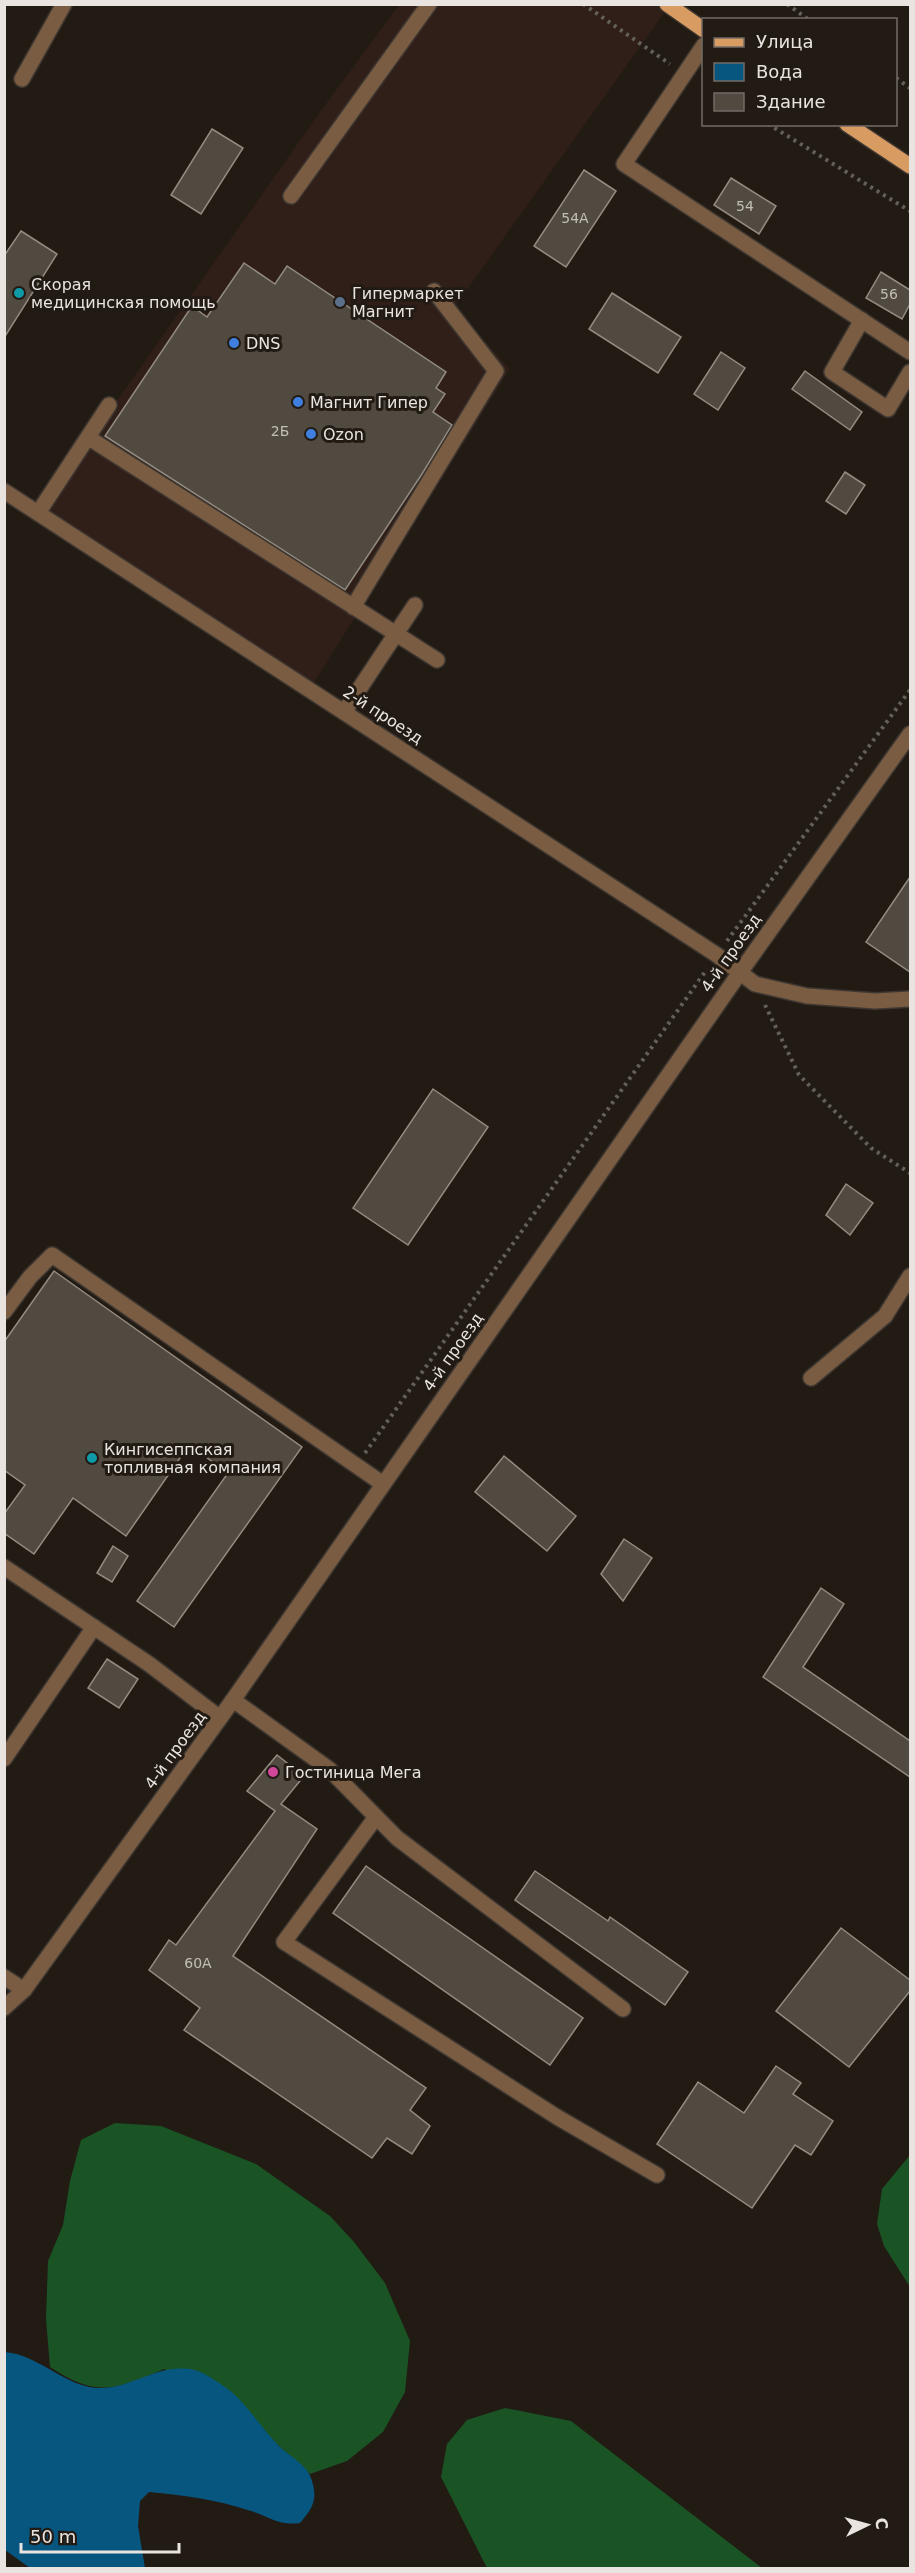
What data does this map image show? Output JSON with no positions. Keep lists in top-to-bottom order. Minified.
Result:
{"streets":{"street":["2-й проезд","4-й проезд"]},"crossings":[["2-й проезд","4-й проезд"]],"places":["Скорая медицинская помощь","Гипермаркет Магнит","DNS","Магнит Гипер","Ozon","Кингисеппская топливная компания","Гостиница Мега"],"house_numbers":["54","54А","56","2Б","60А"],"legend":["Улица","Вода","Здание"],"scale_bar":"50 m","north":"right"}
